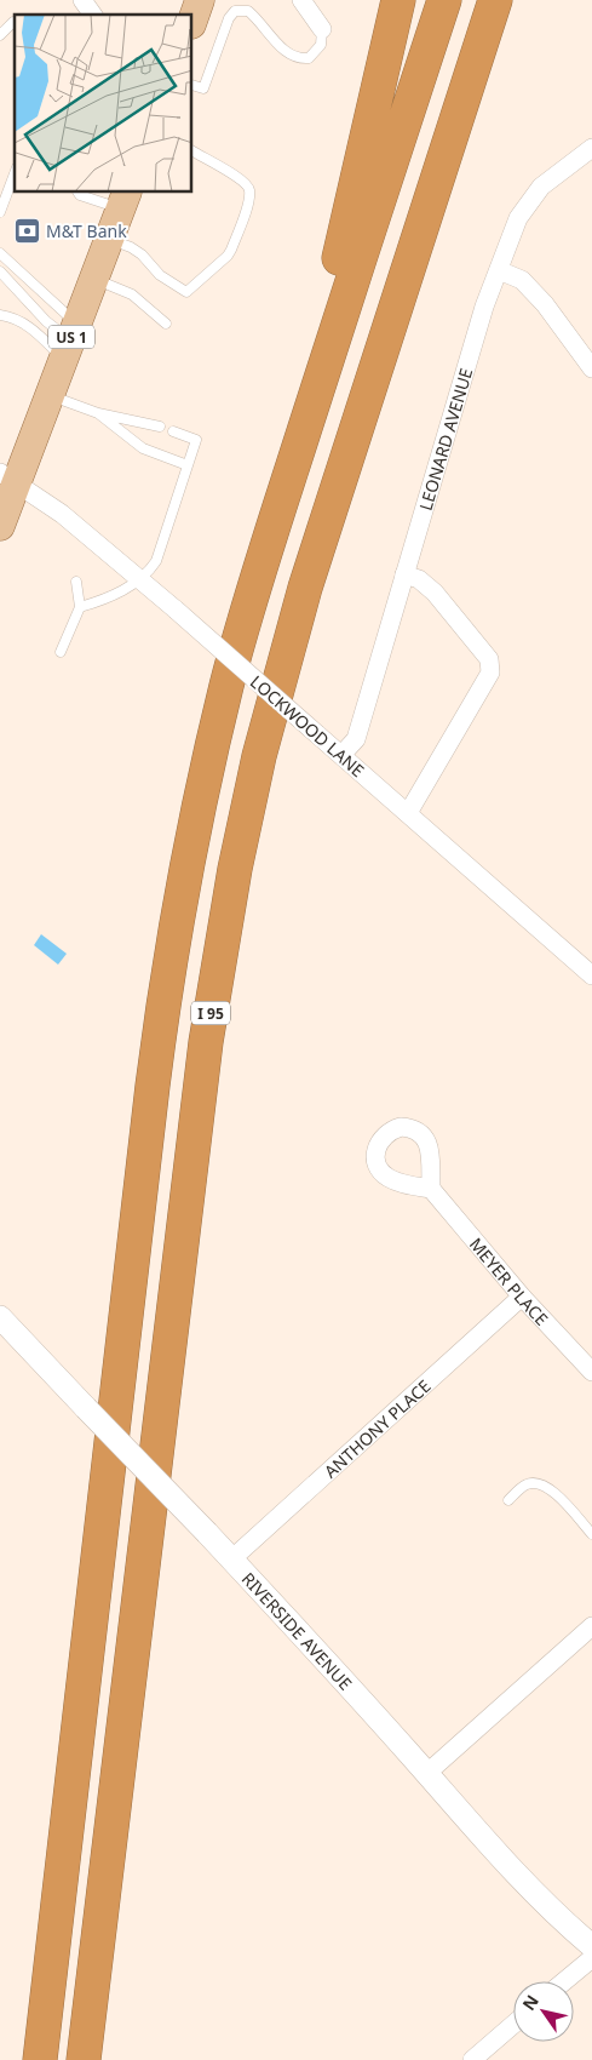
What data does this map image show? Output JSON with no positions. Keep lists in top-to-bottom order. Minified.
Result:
{"streets":{"highway":["I 95"],"main road":["US 1"],"street":["LEONARD AVENUE","LOCKWOOD LANE","MEYER PLACE","ANTHONY PLACE","RIVERSIDE AVENUE"]},"crossings":[["US 1","LOCKWOOD LANE"],["LEONARD AVENUE","LOCKWOOD LANE"],["MEYER PLACE","ANTHONY PLACE"],["ANTHONY PLACE","RIVERSIDE AVENUE"]],"places":{"bank":["M&T Bank"]},"north":"top left"}
